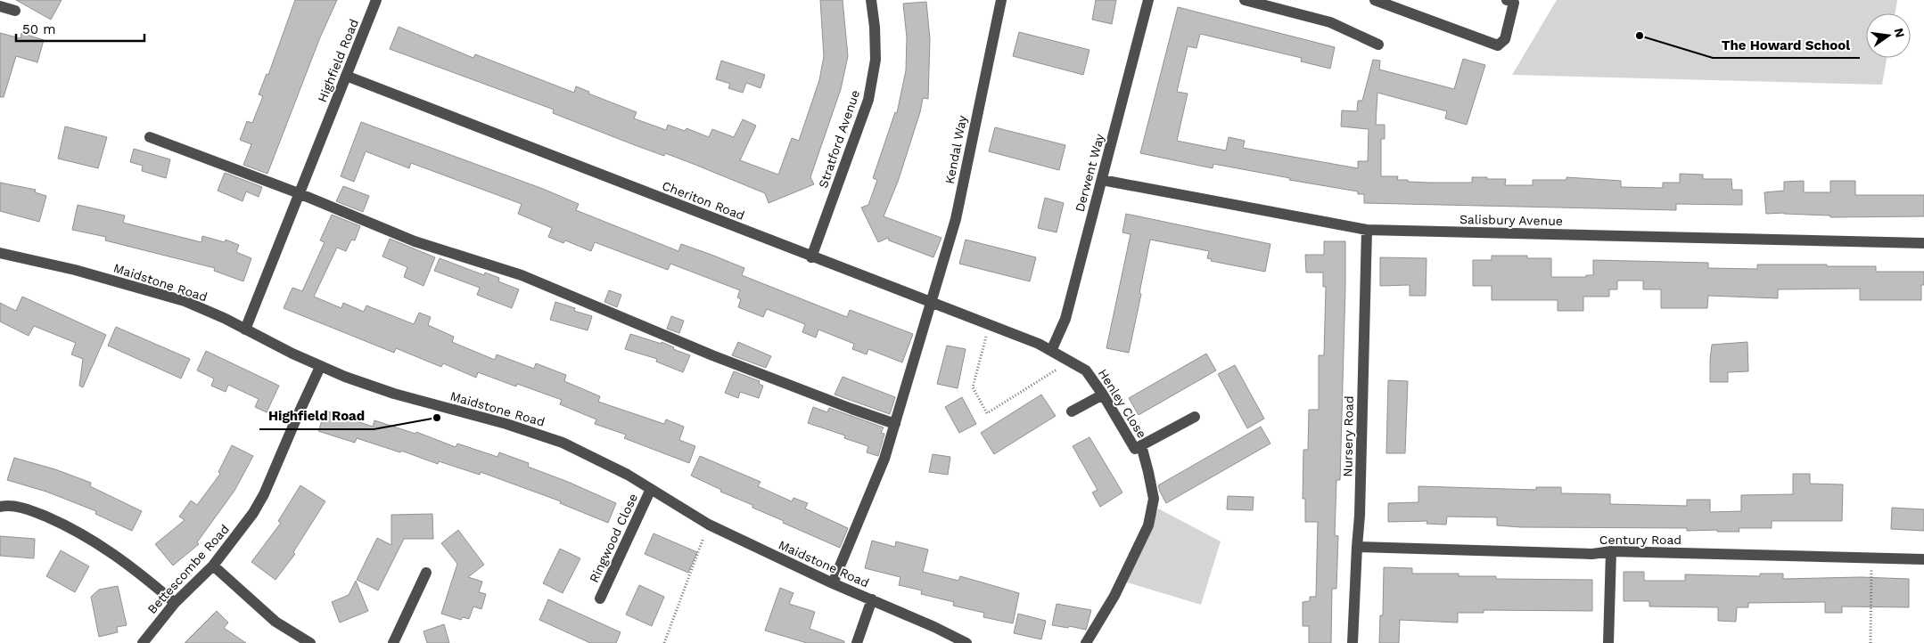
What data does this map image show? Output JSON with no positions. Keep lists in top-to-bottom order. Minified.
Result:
{"streets":{"street":["Highfield Road","Stratford Avenue","Kendal Way","Derwent Way","Cheriton Road","Salisbury Avenue","Maidstone Road","Henley Close","Nursery Road","Ringwood Close","Century Road","Bettescombe Road"]},"crossings":[["Highfield Road","Cheriton Road"],["Highfield Road","Maidstone Road"],["Stratford Avenue","Cheriton Road"],["Kendal Way","Cheriton Road"],["Kendal Way","Maidstone Road"],["Derwent Way","Cheriton Road"],["Derwent Way","Salisbury Avenue"],["Derwent Way","Henley Close"],["Cheriton Road","Henley Close"],["Salisbury Avenue","Nursery Road"],["Maidstone Road","Ringwood Close"],["Maidstone Road","Bettescombe Road"],["Nursery Road","Century Road"]],"places":["The Howard School","Highfield Road"],"scale_bar":"50 m","north":"right"}
